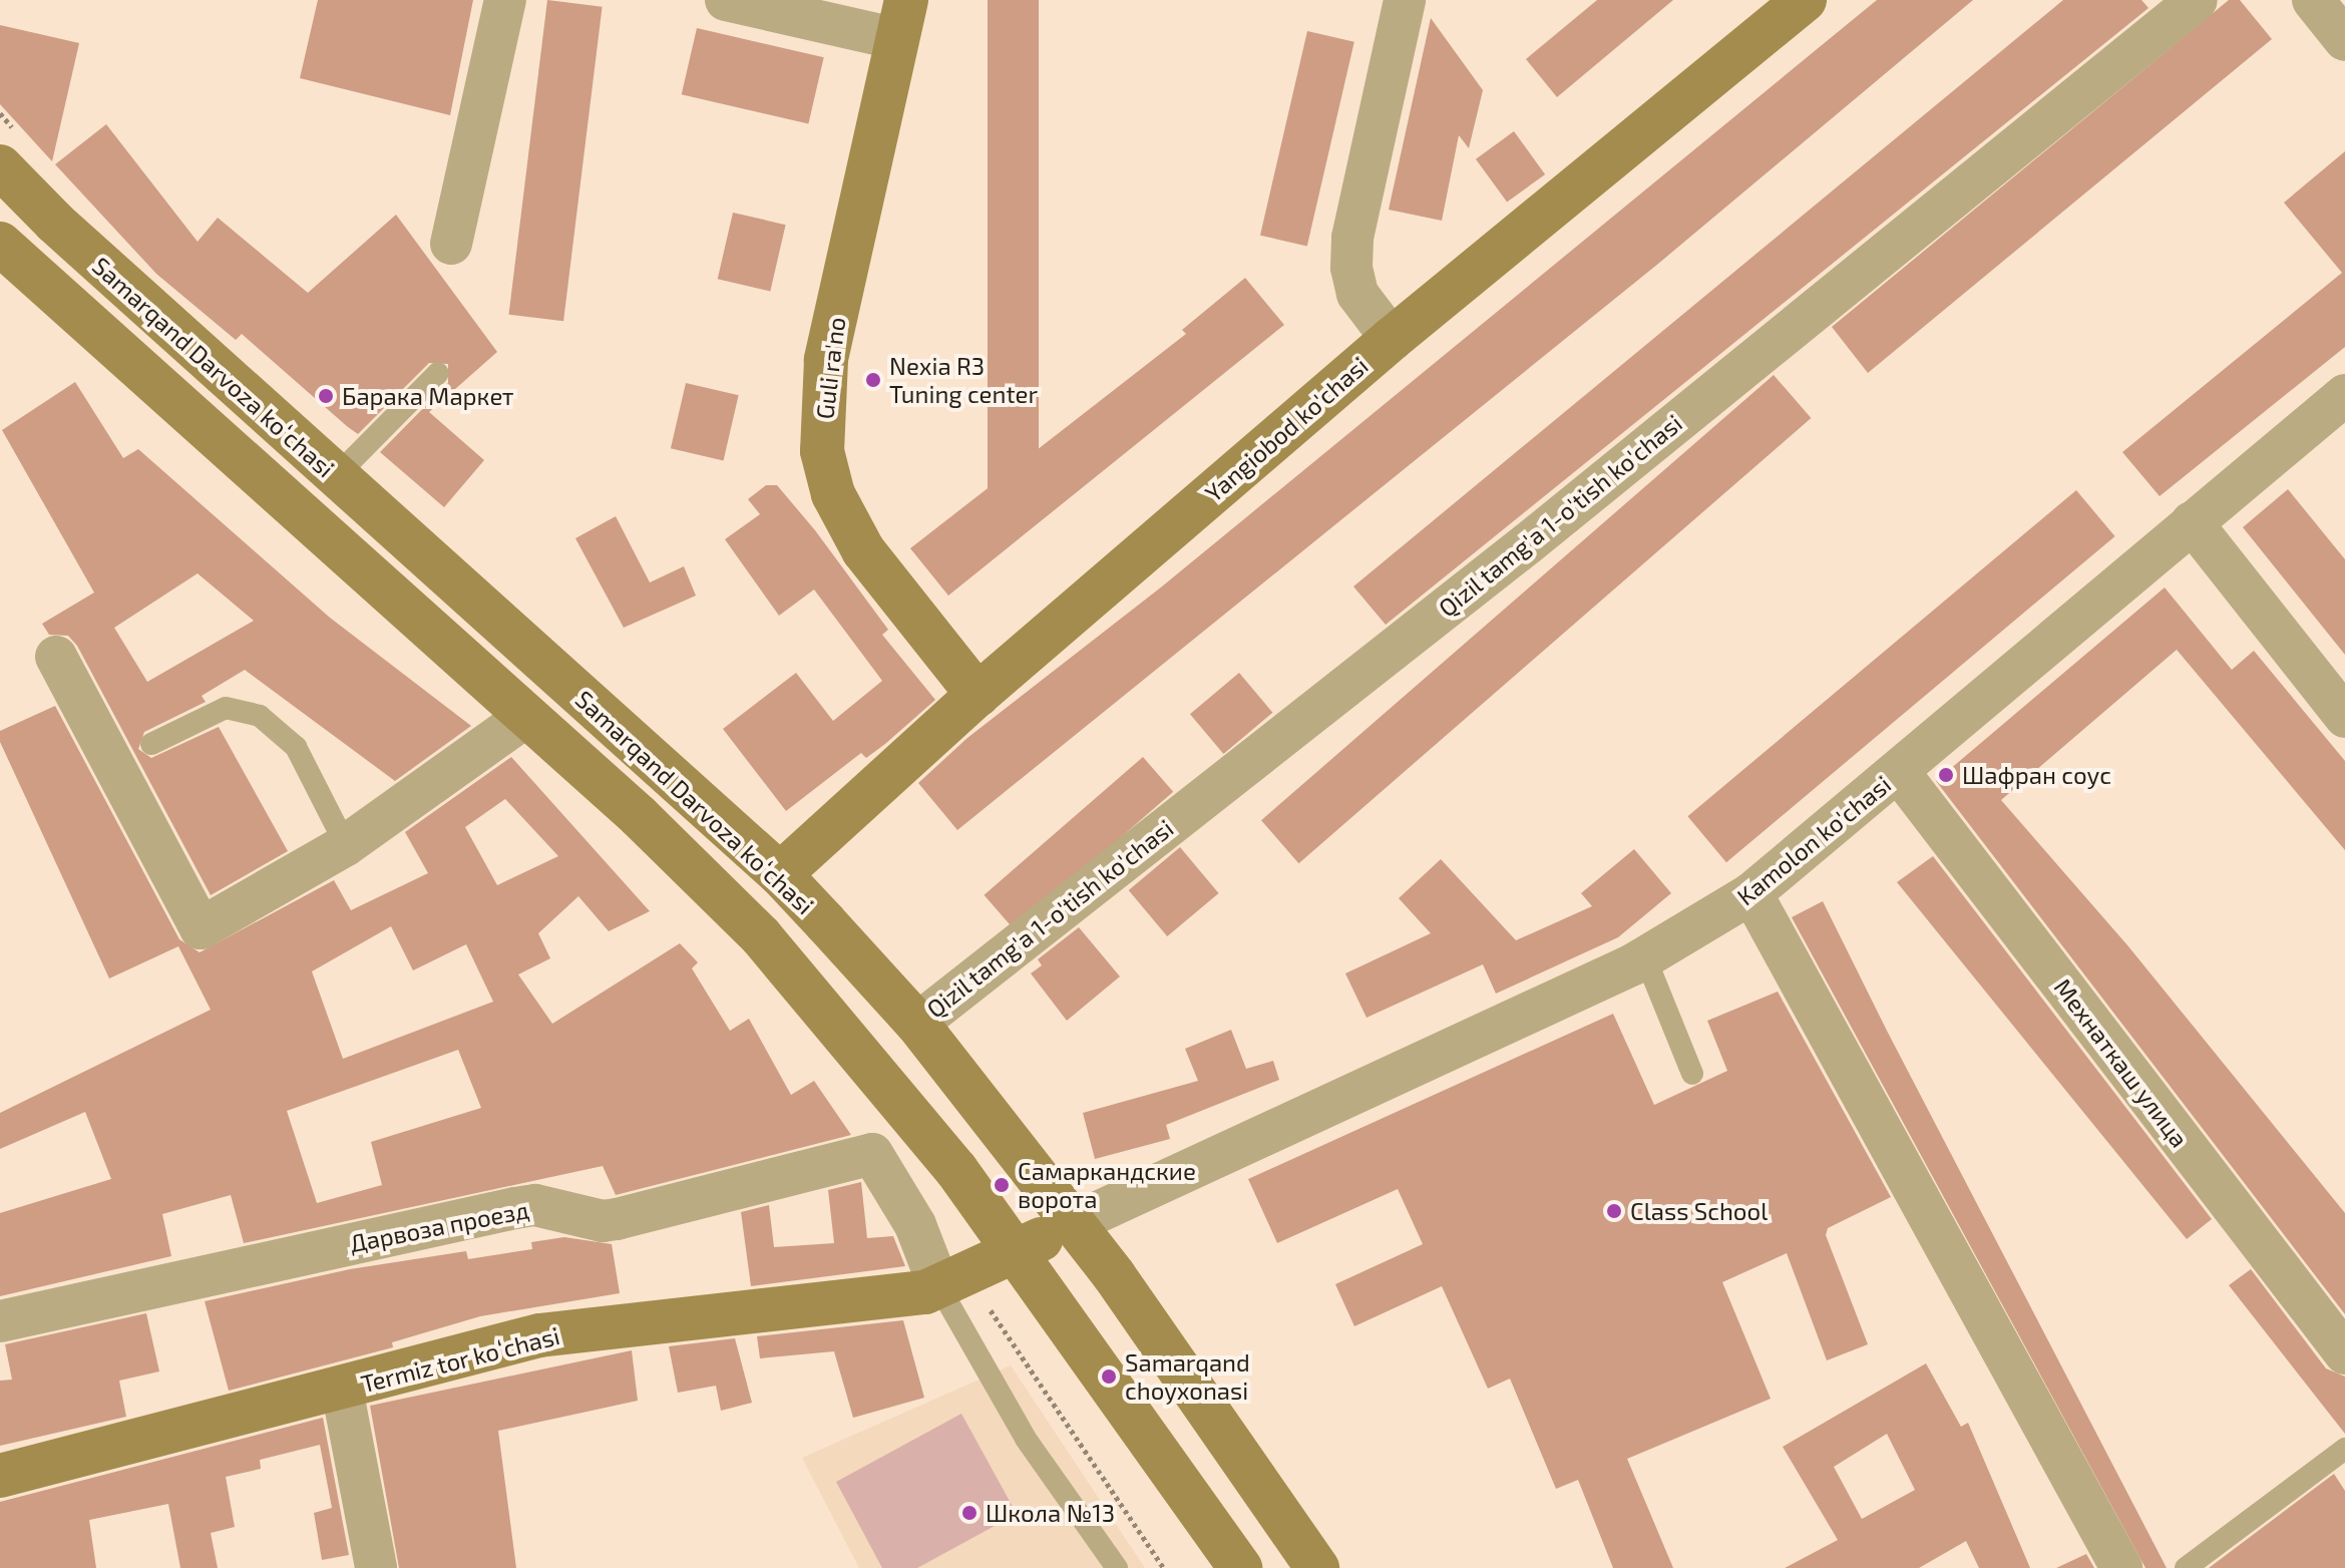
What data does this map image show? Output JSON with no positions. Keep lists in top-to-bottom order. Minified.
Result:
{"streets":{"main road":["Samarqand Darvoza koʻchasi","Guli ra'no","Yangiobod ko'chasi","Termiz tor koʻchasi"],"street":["Qizil tamg'a 1-o'tish ko'chasi","Kamolon ko'chasi","Мехнаткаш улица","Дарвоза проезд"]},"crossings":[["Samarqand Darvoza koʻchasi","Yangiobod ko'chasi"],["Samarqand Darvoza koʻchasi","Qizil tamg'a 1-o'tish ko'chasi"],["Samarqand Darvoza koʻchasi","Kamolon ko'chasi"],["Samarqand Darvoza koʻchasi","Termiz tor koʻchasi"],["Guli ra'no","Yangiobod ko'chasi"],["Kamolon ko'chasi","Мехнаткаш улица"],["Kamolon ko'chasi","Termiz tor koʻchasi"],["Дарвоза проезд","Termiz tor koʻchasi"]],"places":["Nexia R3 Tuning center","Барака Маркет","Шафран соус","Самаркандские ворота","Class School","Samarqand choyxonasi","Школа №13"]}
